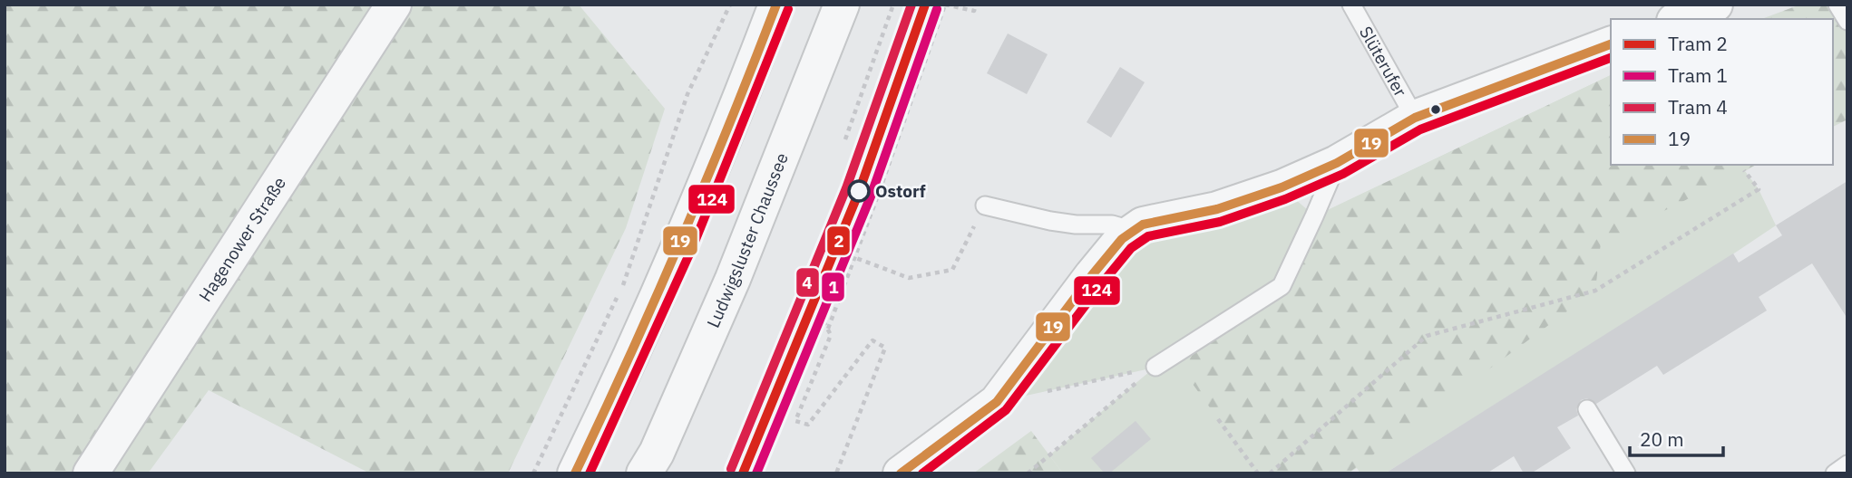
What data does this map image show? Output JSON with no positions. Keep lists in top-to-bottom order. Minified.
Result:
{"streets":{"street":["Hagenower Straße","Ludwigsluster Chaussee"],"lane":["Slüterufer"]},"places":["Ostorf"],"lines":["tram line 2","tram line 4","transit line 19","tram line 1","transit line 124"],"legend":["Tram 2","Tram 1","Tram 4","19"],"scale_bar":"20 m"}
